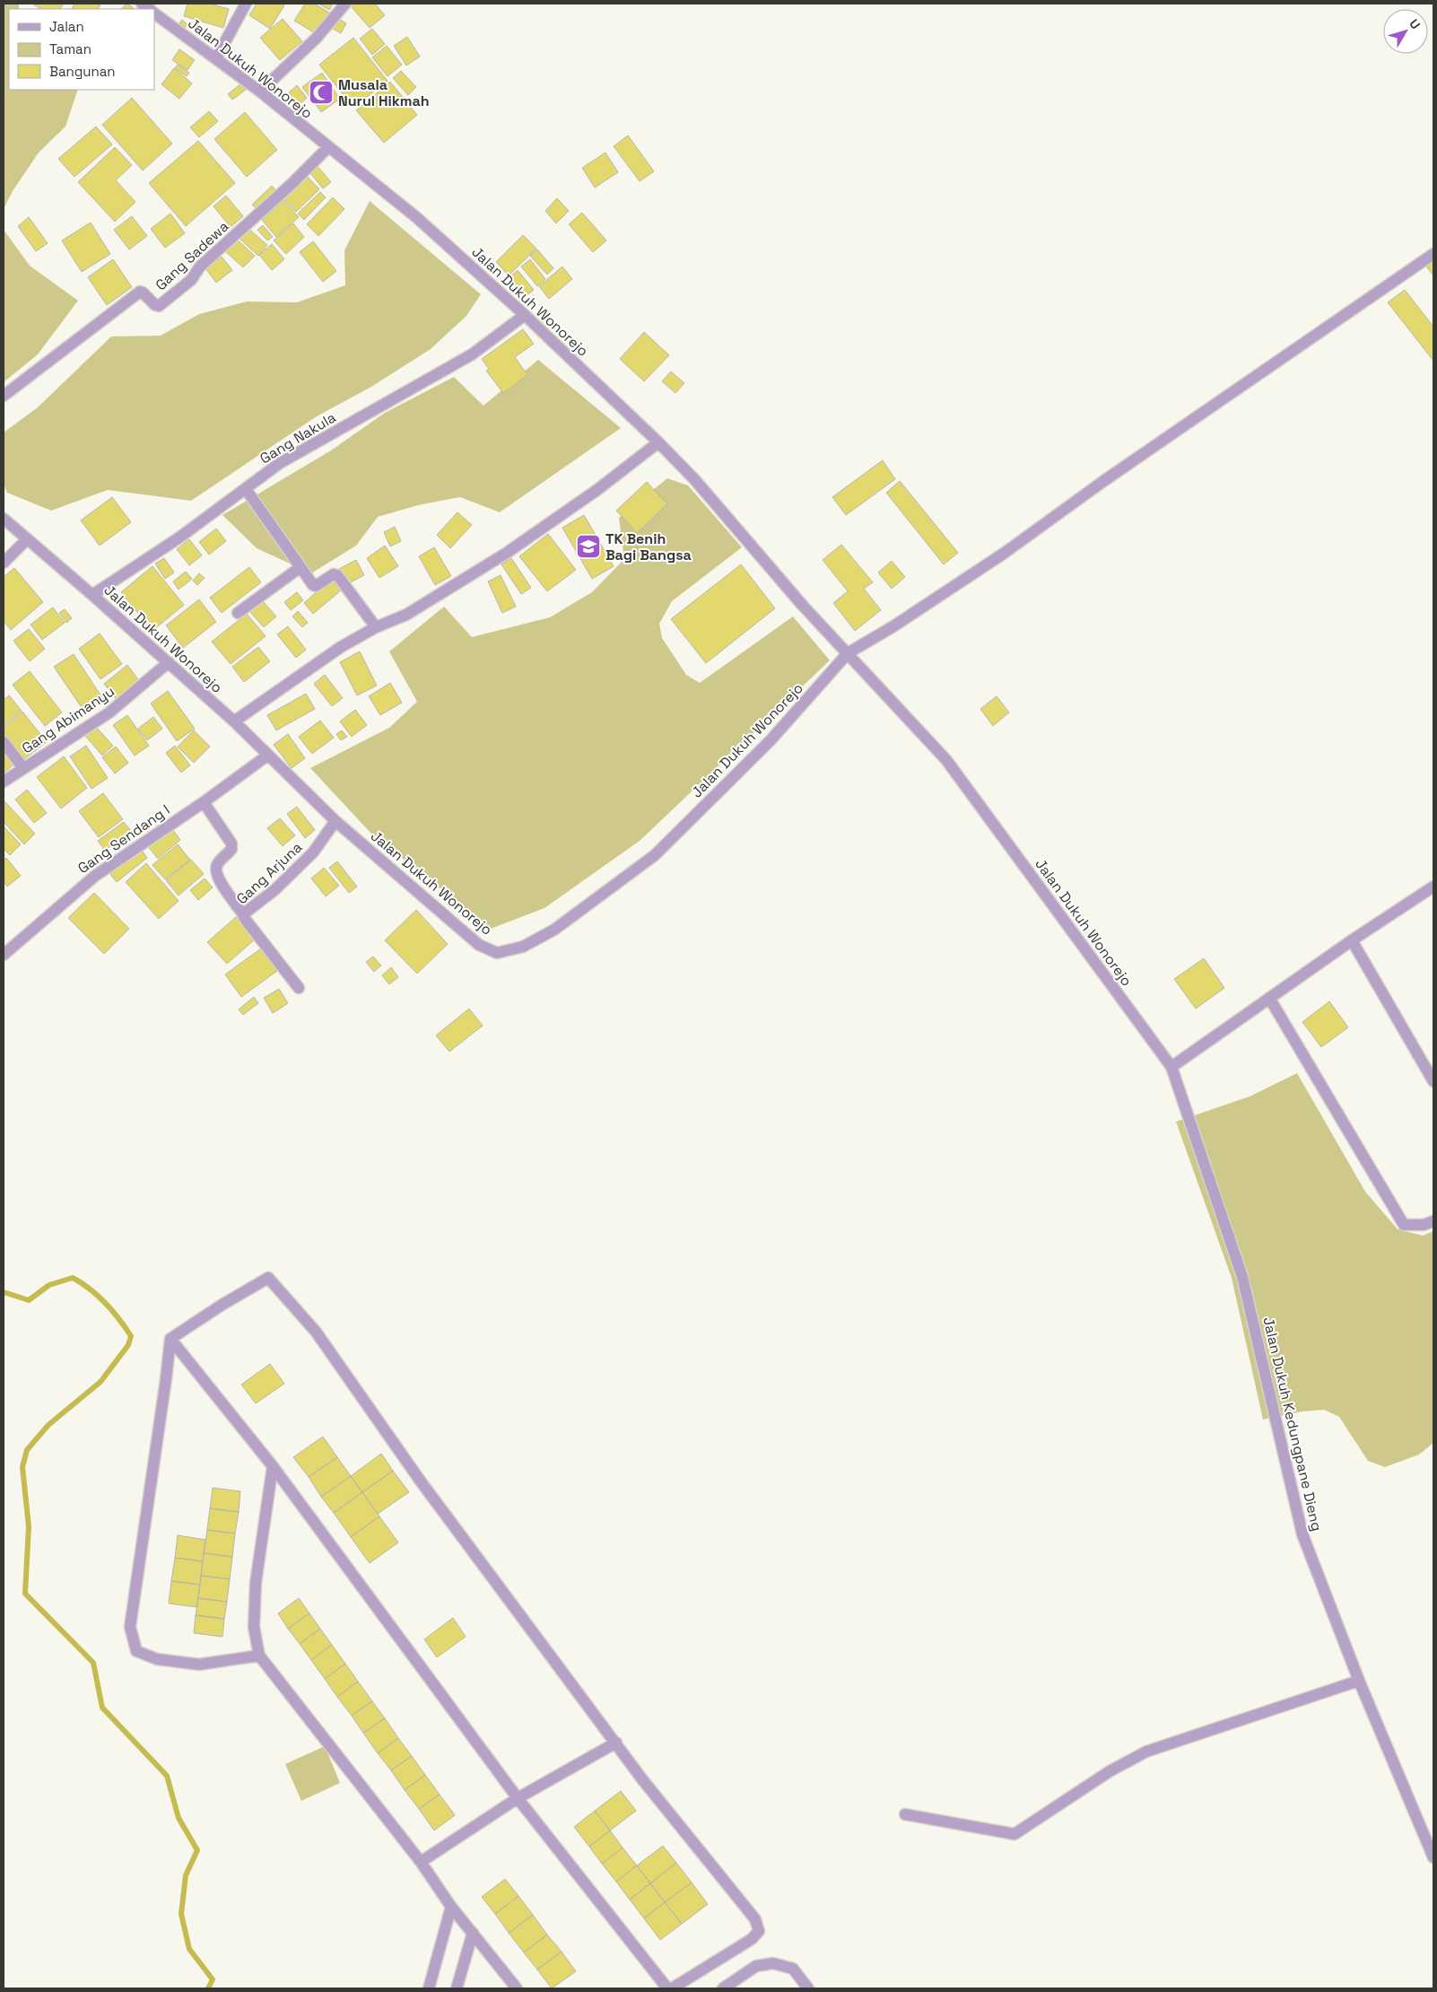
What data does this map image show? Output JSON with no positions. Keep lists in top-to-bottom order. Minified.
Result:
{"streets":{"street":["Jalan Dukuh Wonorejo","Gang Sadewa","Gang Nakula","Gang Abimanyu","Gang Sendang I","Gang Arjuna","Jalan Dukuh Kedungpane Dieng"]},"crossings":[["Jalan Dukuh Wonorejo","Gang Sadewa"],["Jalan Dukuh Wonorejo","Gang Nakula"],["Jalan Dukuh Wonorejo","Gang Abimanyu"],["Jalan Dukuh Wonorejo","Gang Sendang I"],["Jalan Dukuh Wonorejo","Gang Arjuna"],["Jalan Dukuh Wonorejo","Jalan Dukuh Kedungpane Dieng"]],"places":{"mosque":["Musala Nurul Hikmah"],"school or university":["TK Benih Bagi Bangsa"]},"legend":["Jalan","Taman","Bangunan"],"north":"top right"}
